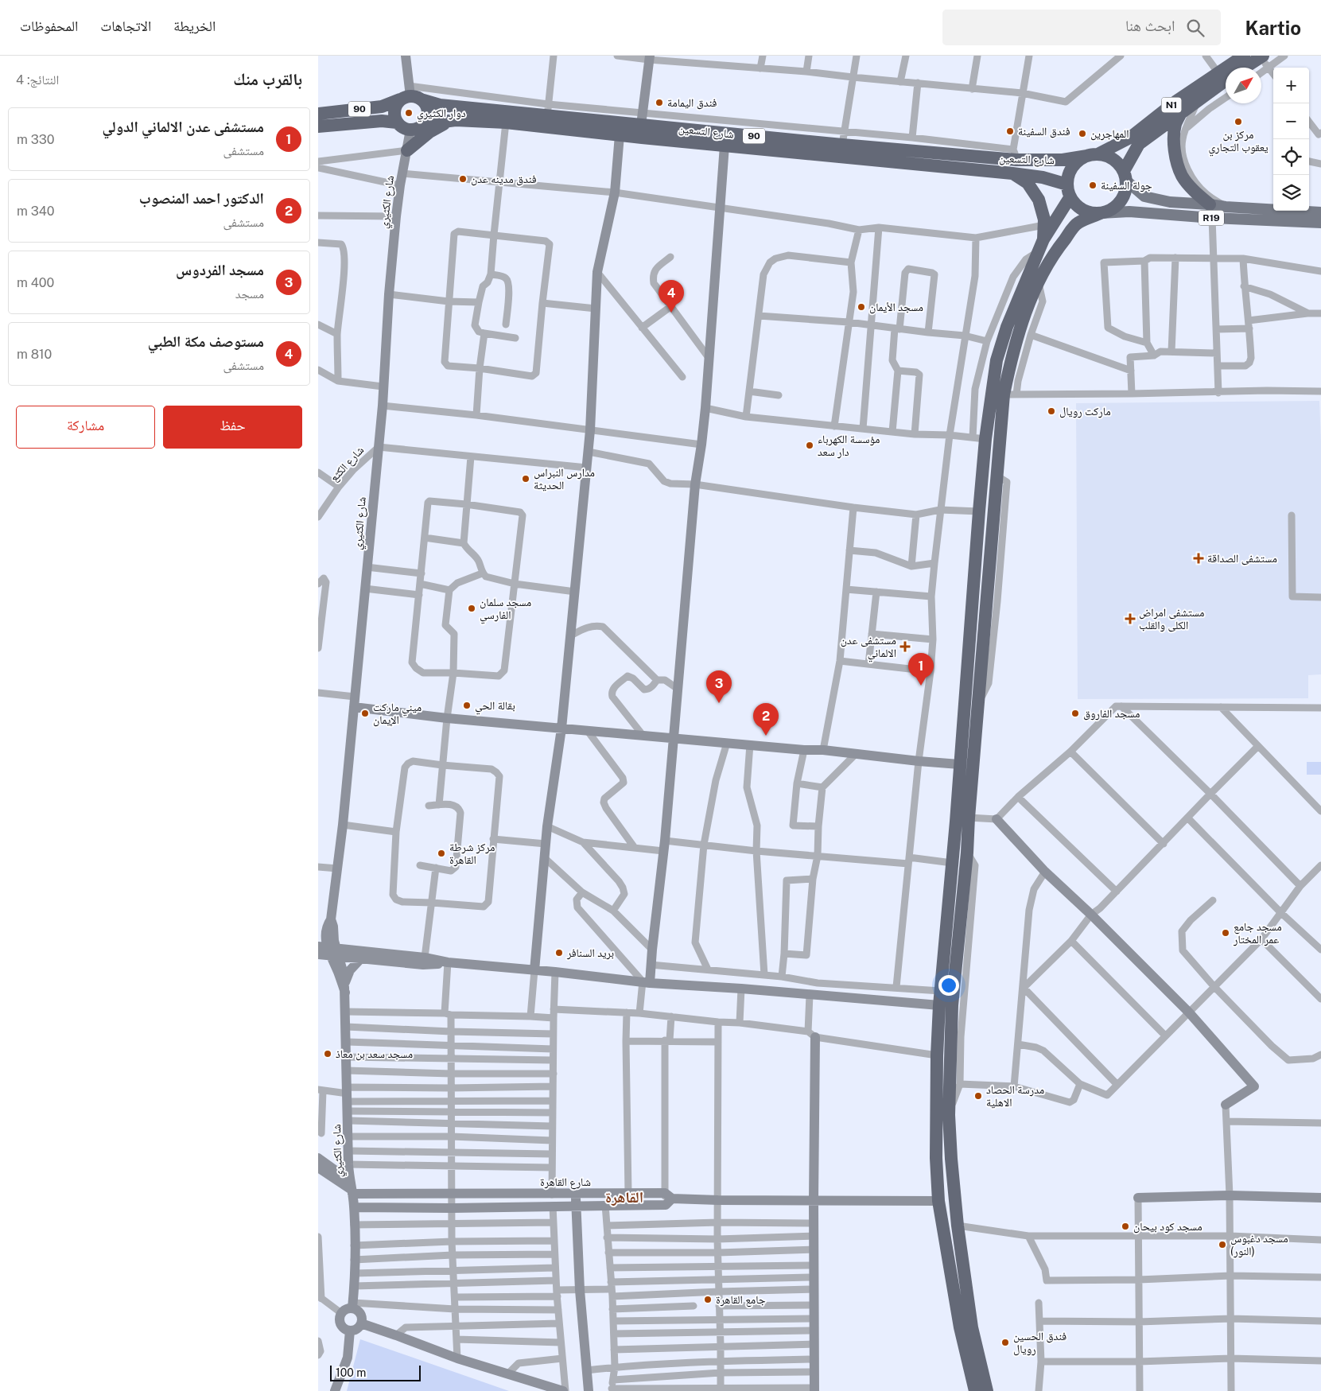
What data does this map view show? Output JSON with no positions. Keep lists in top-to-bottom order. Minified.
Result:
{"streets":{"highway":["N1","90","شارع التسعين"],"main road":["R19"],"street":["شارع الكثيري","شارع الكثع","شارع القاهرة"]},"crossings":[["N1","شارع التسعين"],["N1","R19"],["90","شارع التسعين"],["90","شارع الكثيري"],["شارع التسعين","شارع الكثيري"],["شارع التسعين","R19"],["شارع الكثيري","شارع الكثع"],["شارع الكثيري","شارع القاهرة"]],"districts":["القاهرة"],"places":{"other":["فندق اليمامة","دوار الكثيري","مركز بن يعقوب التجاري","فندق السفينة","المهاجرين","فندق مدينه عدن","جولة السفينة","مسجد الأيمان","ماركت رويال","مؤسسة الكهرباء دار سعد","مدارس النبراس الحديثة","مسجد سلمان الفارسي","بقالة الحي","ميني ماركت الإيمان","مسجد الفاروق","مركز شرطة القاهرة","مسجد جامع عمر المختار","بريد السنافر","مسجد سعد بن معاذ","مدرسة الحصاد الاهلية","مسجد كود بيحان","مسجد دغبوس (النور)","جامع القاهرة","فندق الحسين رويال"],"health":["مستشفى الصداقة","مستشفى امراض الكلى والقلب","مستشفى عدن الالماني"]},"scale_bar":"100 m","north":"top right","page":{"header":"Kartio","search":"ابحث هنا","nav":["الخريطة","الاتجاهات","المحفوظات"],"heading":["بالقرب منك","النتائج: 4"],"map_buttons":["+","−"],"list":[{"mark":"1","name":"مستشفى عدن الالماني الدولي","note":"مستشفى","value":"330 m"},{"mark":"2","name":"الدكتور احمد المنصوب","note":"مستشفى","value":"340 m"},{"mark":"3","name":"مسجد الفردوس","note":"مسجد","value":"400 m"},{"mark":"4","name":"مستوصف مكة الطبي","note":"مستشفى","value":"810 m"}],"pins":["4","1","3","2"],"buttons":["حفظ","مشاركة"],"scale":"100 m"}}
